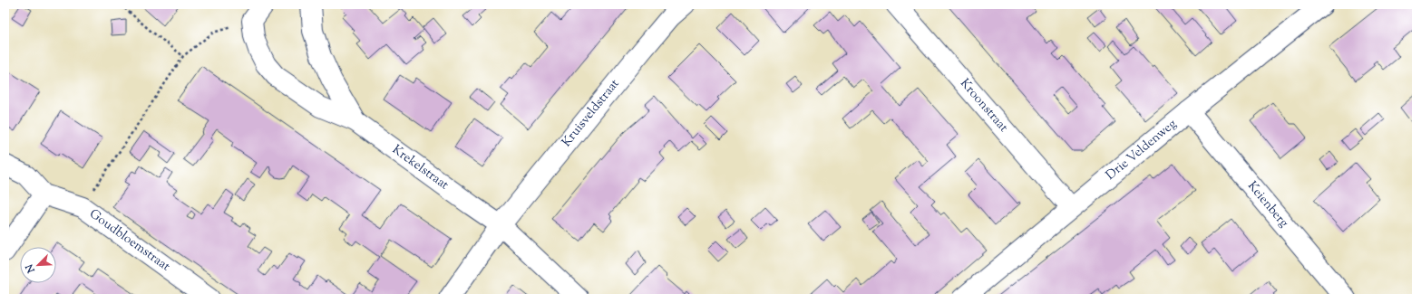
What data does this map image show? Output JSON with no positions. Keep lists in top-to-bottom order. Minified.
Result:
{"streets":{"street":["Kroonstraat","Kruisveldstraat","Drie Veldenweg","Krekelstraat","Keienberg","Goudbloemstraat"]},"crossings":[["Kroonstraat","Drie Veldenweg"],["Kruisveldstraat","Krekelstraat"],["Drie Veldenweg","Keienberg"]],"north":"bottom left"}
